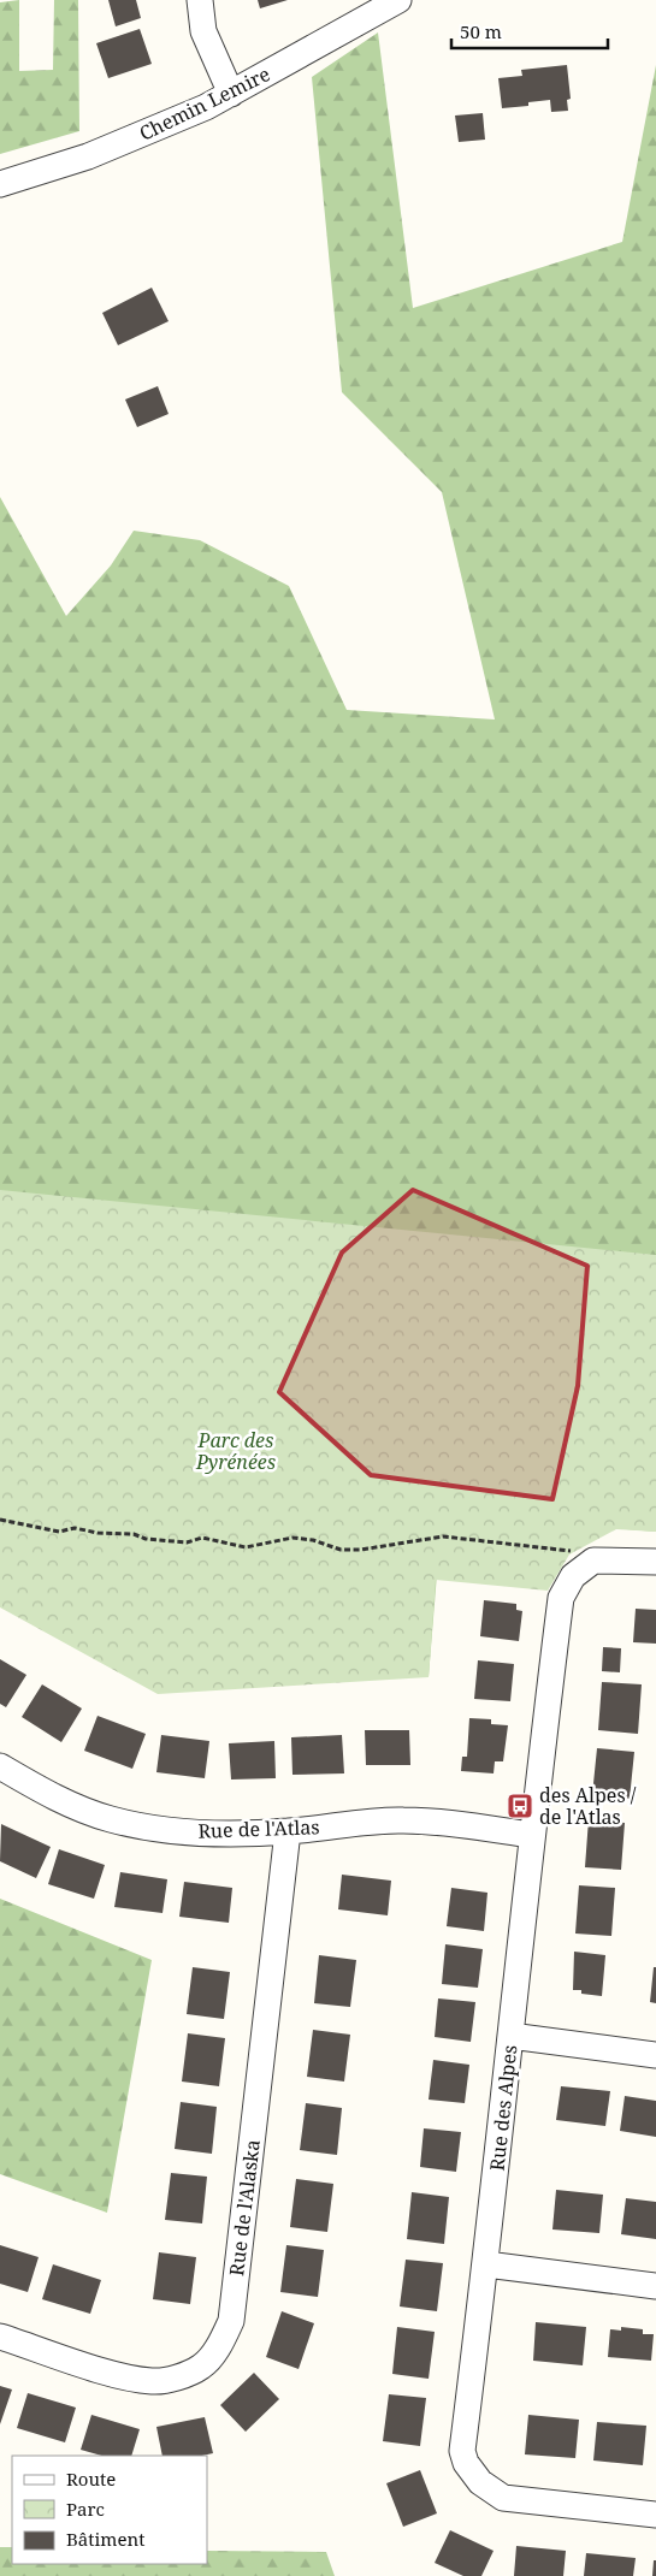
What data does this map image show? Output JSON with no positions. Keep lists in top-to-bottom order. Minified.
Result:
{"streets":{"street":["Chemin Lemire","Rue de l'Atlas","Rue des Alpes","Rue de l'Alaska"]},"crossings":[["Rue de l'Atlas","Rue des Alpes"],["Rue de l'Atlas","Rue de l'Alaska"]],"parks":["Parc des Pyrénées"],"places":{"bus stop":["des Alpes / de l'Atlas"]},"legend":["Route","Parc","Bâtiment"],"scale_bar":"50 m"}
